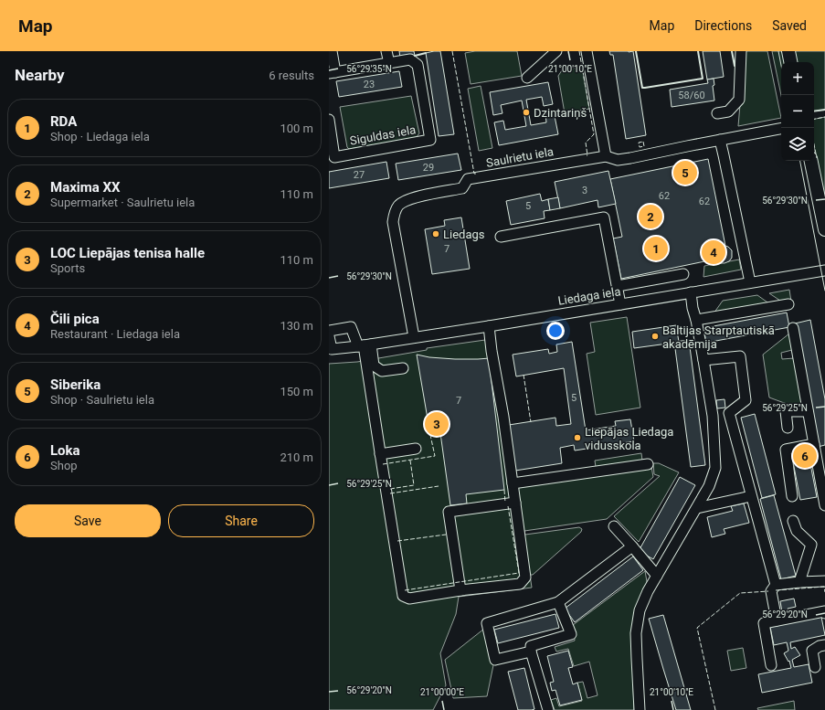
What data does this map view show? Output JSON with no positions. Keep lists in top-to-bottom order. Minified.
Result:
{"streets":{"street":["Siguldas iela","Saulrietu iela","Liedaga iela"]},"crossings":[["Saulrietu iela","Liedaga iela"]],"places":["Dzintariņš","Liedags","Baltijas Starptautiskā akadēmija","Liepājas Liedaga vidusskola"],"house_numbers":["23","58/60","29","27","3","62","62","5","7","5","7"],"page":{"header":"Map","nav":["Map","Directions","Saved"],"heading":["Nearby","6 results"],"map_buttons":["+","−"],"list":[{"mark":"1","name":"RDA","note":"Shop · Liedaga iela","value":"100 m"},{"mark":"2","name":"Maxima XX","note":"Supermarket · Saulrietu iela","value":"110 m"},{"mark":"3","name":"LOC Liepājas tenisa halle","note":"Sports","value":"110 m"},{"mark":"4","name":"Čili pica","note":"Restaurant · Liedaga iela","value":"130 m"},{"mark":"5","name":"Siberika","note":"Shop · Saulrietu iela","value":"150 m"},{"mark":"6","name":"Loka","note":"Shop","value":"210 m"}],"pins":["5","2","1","4","3","6"],"buttons":["Save","Share"]},"coordinates":["56°29'35\"N","21°00'10\"E","56°29'30\"N","56°29'25\"N","56°29'20\"N","21°00'00\"E"]}
